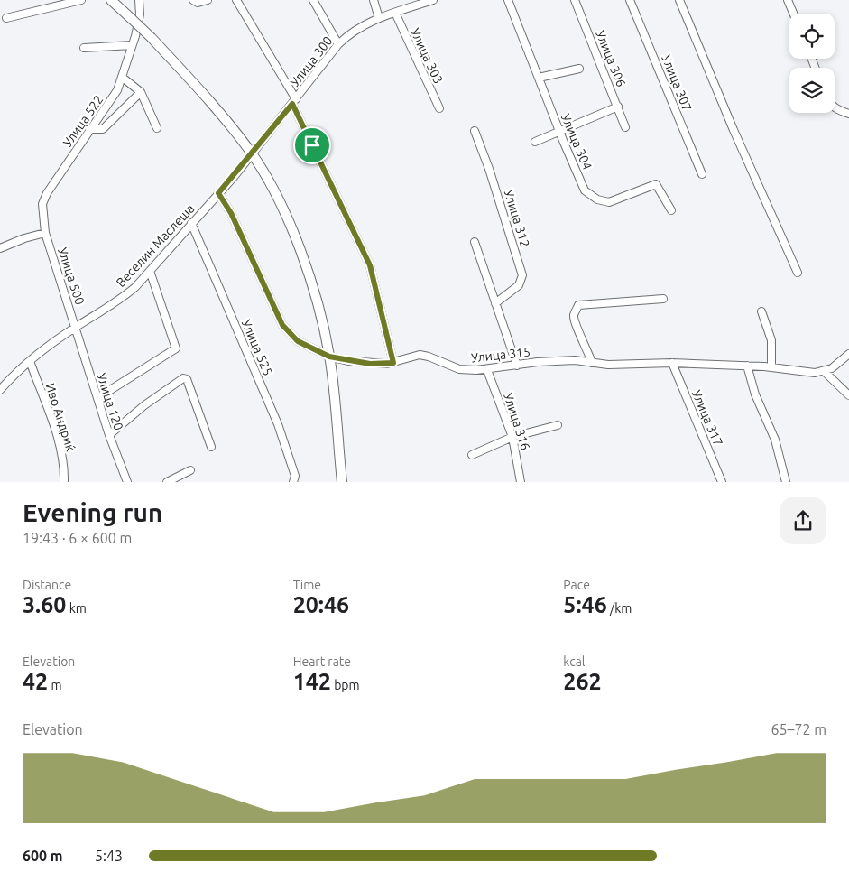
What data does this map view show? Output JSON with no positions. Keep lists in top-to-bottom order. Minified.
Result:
{"streets":{"street":["Улица 303","Улица 306","Улица 300","Улица 307","Улица 522","Улица 304","Улица 312","Веселин Маслеша","Улица 500","Улица 525","Улица 315","Улица 120","Иво Андриќ","Улица 317","Улица 316"]},"crossings":[["Улица 303","Улица 300"],["Улица 300","Веселин Маслеша"],["Улица 522","Улица 500"],["Веселин Маслеша","Улица 500"],["Веселин Маслеша","Улица 525"],["Веселин Маслеша","Улица 315"],["Веселин Маслеша","Улица 120"],["Веселин Маслеша","Иво Андриќ"],["Улица 500","Улица 120"],["Улица 315","Улица 317"],["Улица 315","Улица 316"]],"page":{"heading":["Evening run","19:43 · 6 × 600 m"],"stats":[["Distance","3.60 km"],["Time","20:46"],["Pace","5:46 /km"],["Elevation","42 m"],["Heart rate","142 bpm"],["kcal","262"]],"chart":["Elevation","65–72 m"],"list":[{"name":"600 m","note":"5:43"}]}}
